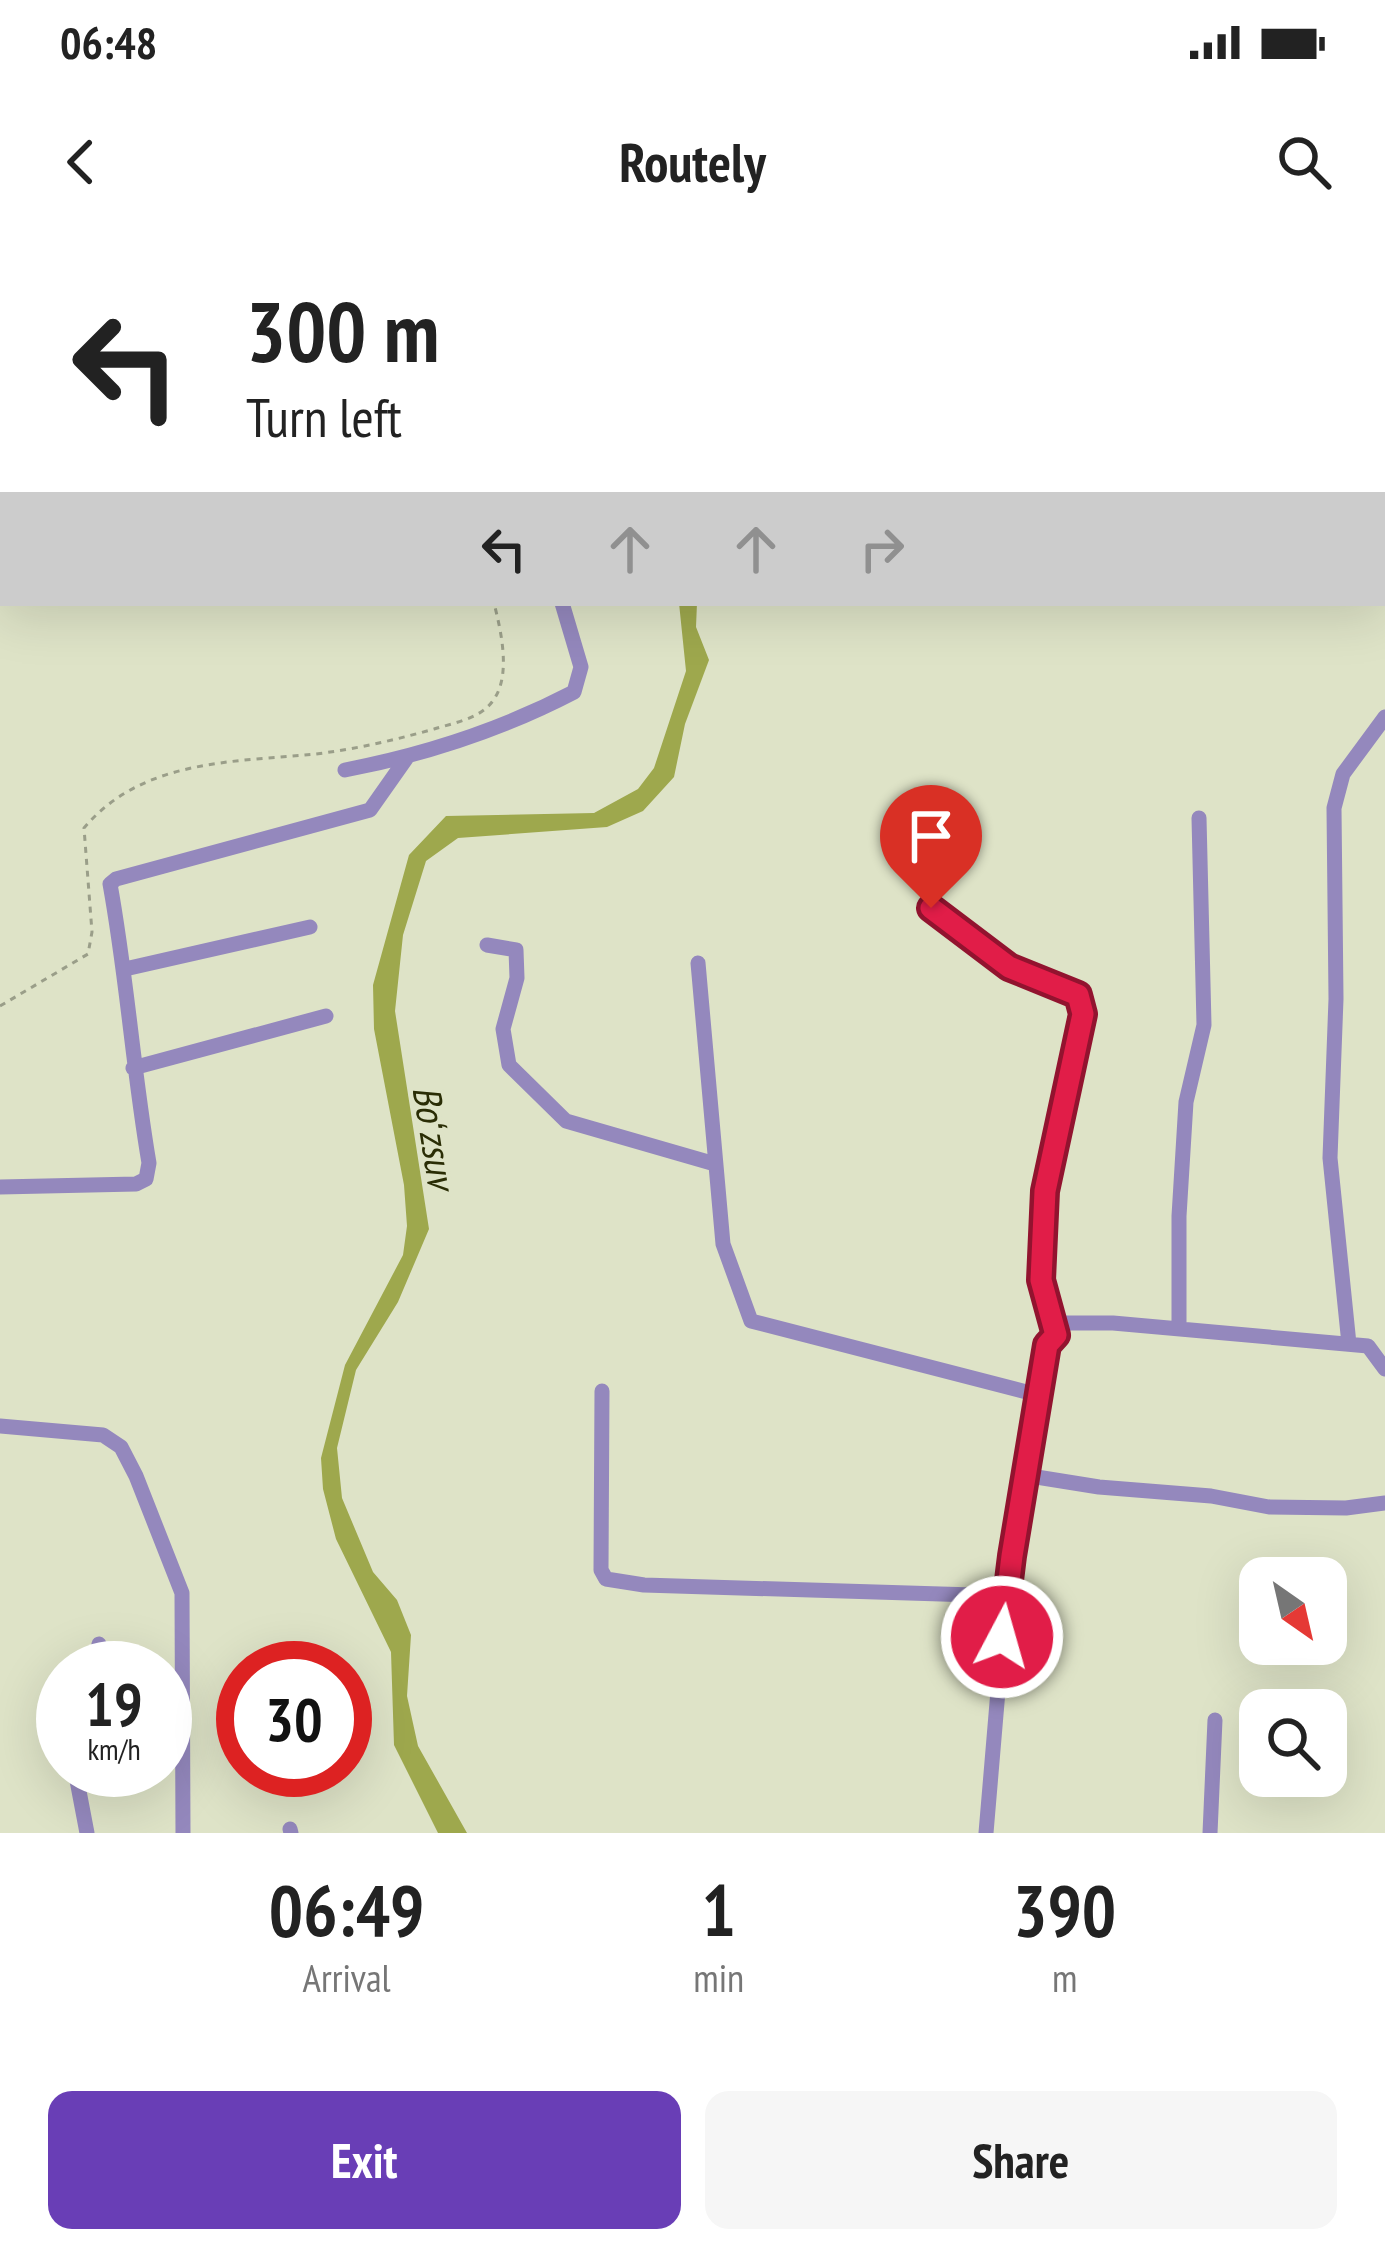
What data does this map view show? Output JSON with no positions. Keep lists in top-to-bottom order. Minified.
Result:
{"water":["Boʻzsuv"],"north":"bottom right","page":{"status":"06:48","header":"Routely","turn":["300 m","Turn left"],"speed":"19 km/h","limit":"30","eta":["06:49","Arrival","1","min","390","m"],"buttons":["Exit","Share"]}}
